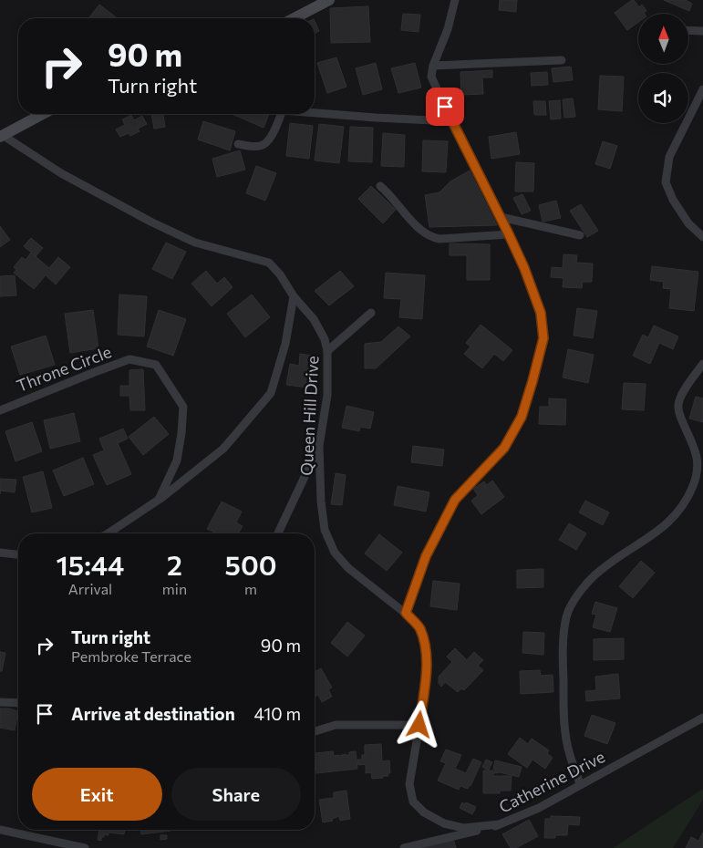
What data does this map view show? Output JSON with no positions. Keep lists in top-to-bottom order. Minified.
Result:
{"streets":{"street":["Throne Circle","Queen Hill Drive","Catherine Drive"]},"crossings":[["Queen Hill Drive","Catherine Drive"]],"north":"top","page":{"turn":["90 m","Turn right"],"eta":["15:44","Arrival","2","min","500","m"],"list":[{"name":"Turn right","note":"Pembroke Terrace","value":"90 m"},{"name":"Arrive at destination","value":"410 m"}],"buttons":["Exit","Share"]}}
